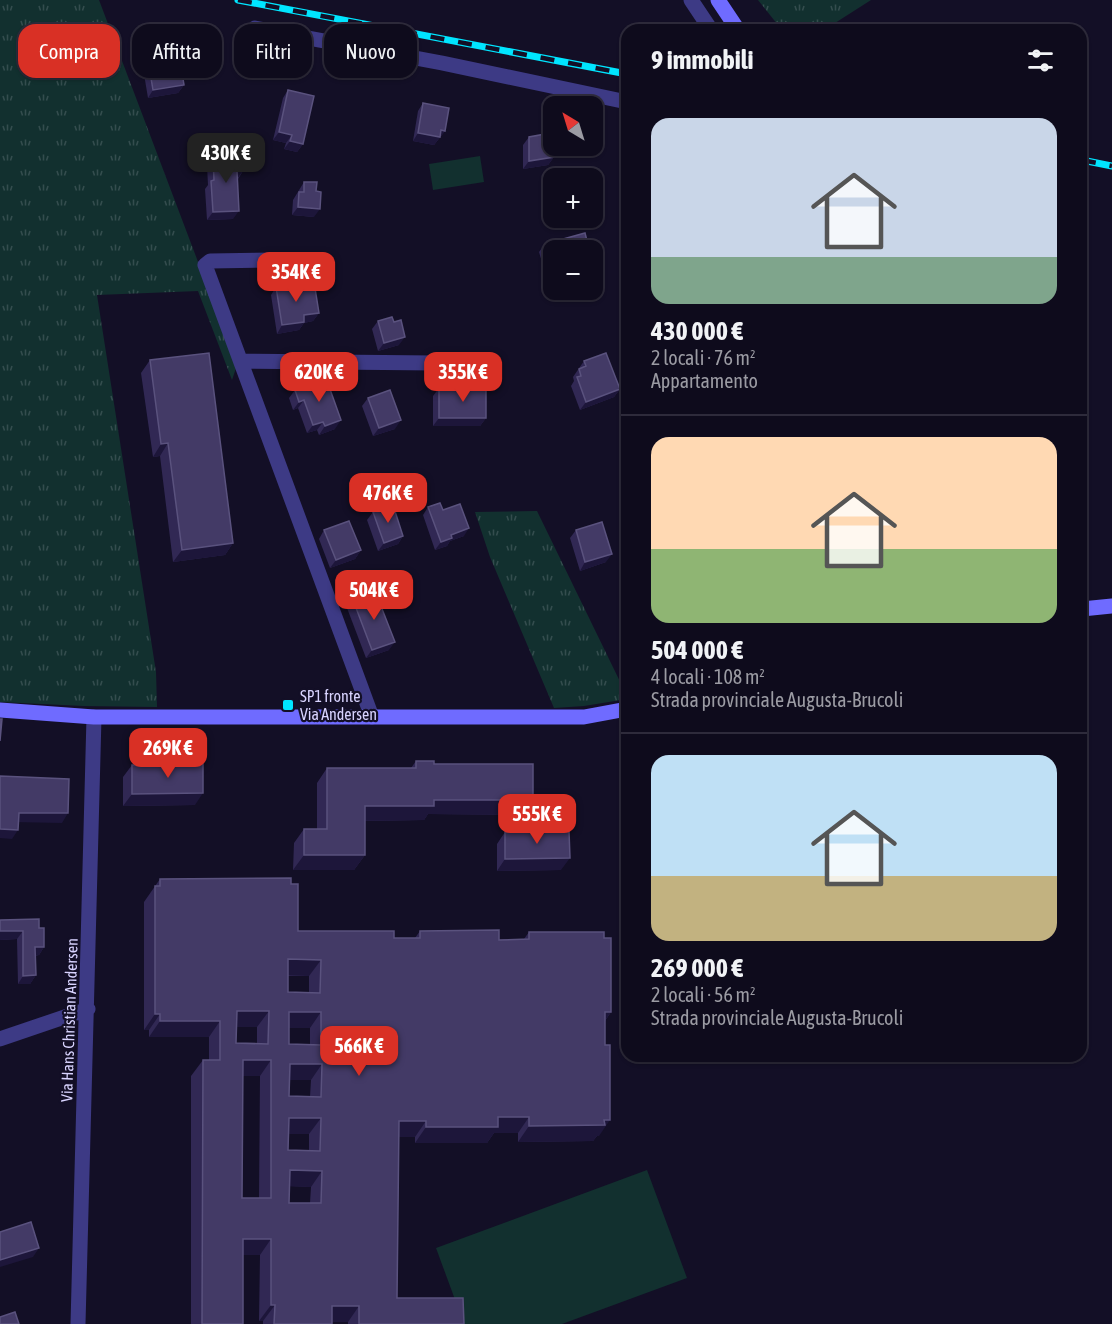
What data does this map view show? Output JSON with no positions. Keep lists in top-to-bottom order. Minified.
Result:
{"streets":{"street":["Via Hans Christian Andersen"]},"places":{"transit":["SP1 fronte Via Andersen"]},"north":"top left","page":{"chip":["Compra","Affitta","Filtri","Nuovo"],"heading":"9 immobili","map_buttons":["+","−"],"list":[{"name":"430 000 €","note":"2 locali · 76 m² · Appartamento"},{"name":"504 000 €","note":"4 locali · 108 m² · Strada provinciale Augusta-Brucoli"},{"name":"269 000 €","note":"2 locali · 56 m² · Strada provinciale Augusta-Brucoli"}],"price":["430K €","354K €","620K €","355K €","476K €","504K €","269K €","555K €","566K €"]}}
